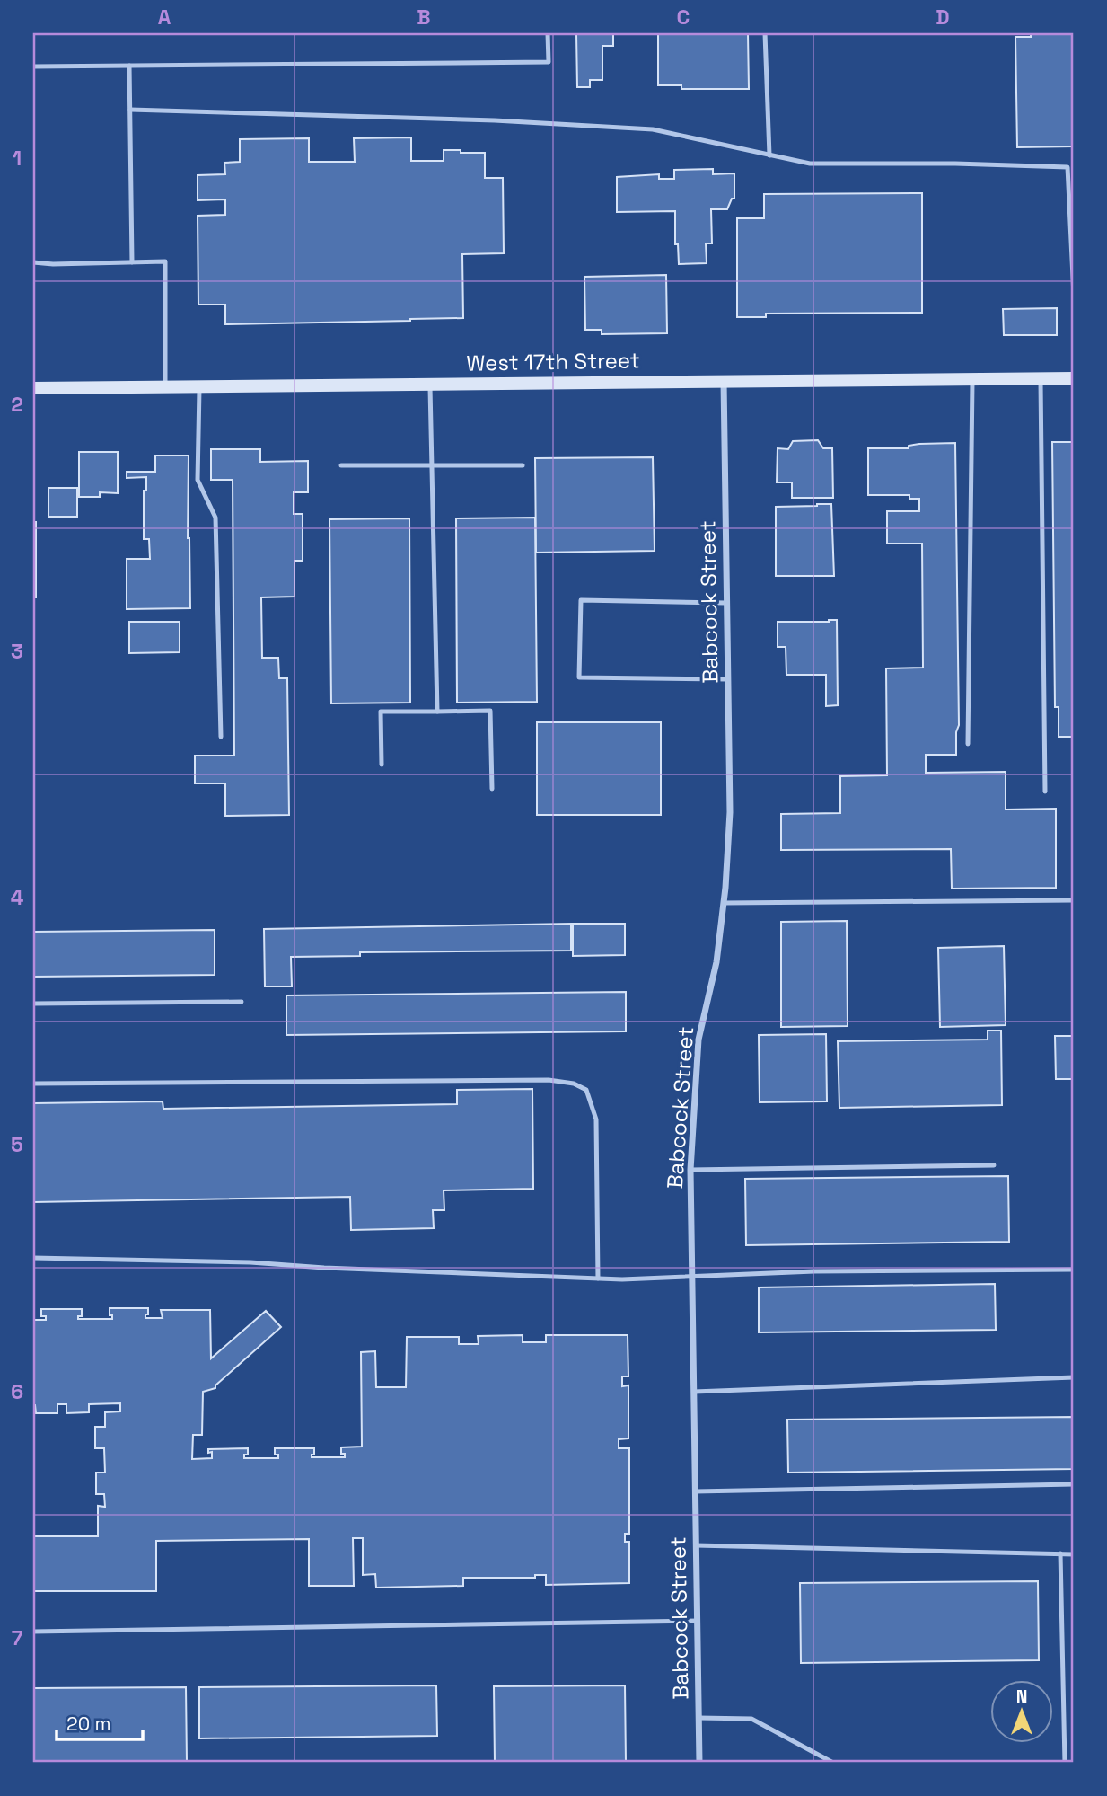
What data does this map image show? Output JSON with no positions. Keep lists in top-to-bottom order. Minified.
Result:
{"streets":{"street":["West 17th Street","Babcock Street"]},"crossings":[["West 17th Street","Babcock Street"]],"scale_bar":"20 m","north":"top","grid":{"columns":["A","B","C","D"],"rows":["1","2","3","4","5","6","7"]}}
